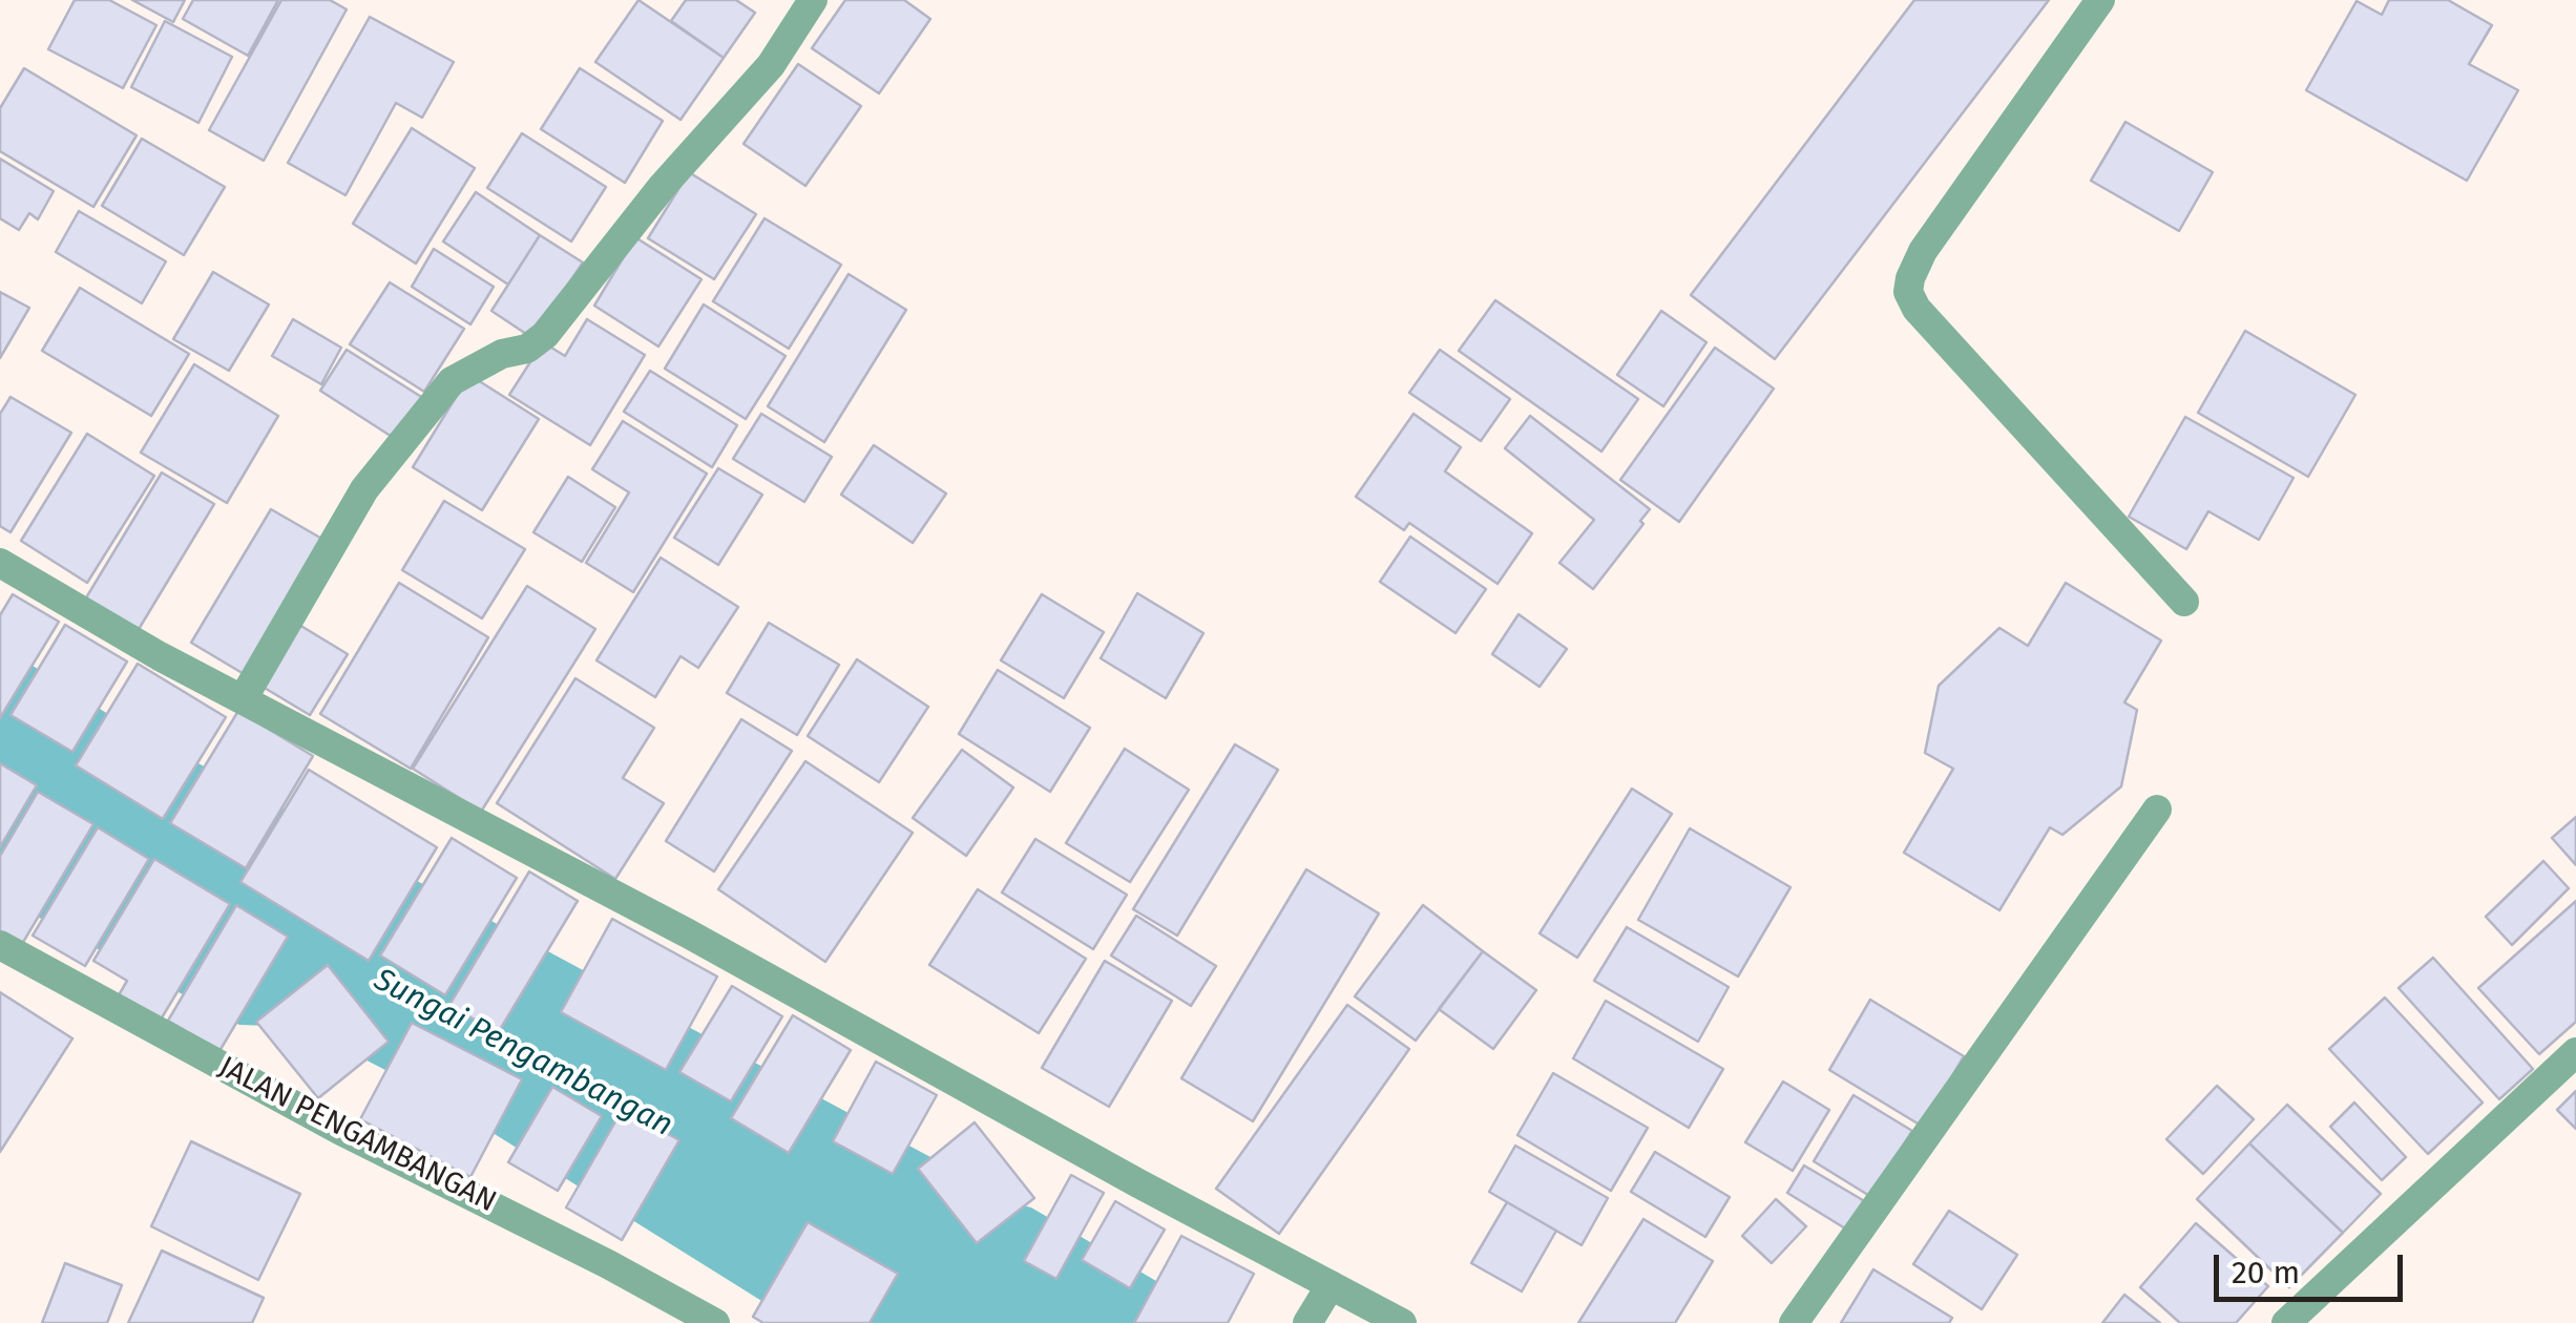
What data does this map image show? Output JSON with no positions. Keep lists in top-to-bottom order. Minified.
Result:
{"streets":{"street":["JALAN PENGAMBANGAN"]},"water":["Sungai Pengambangan"],"scale_bar":"20 m"}
